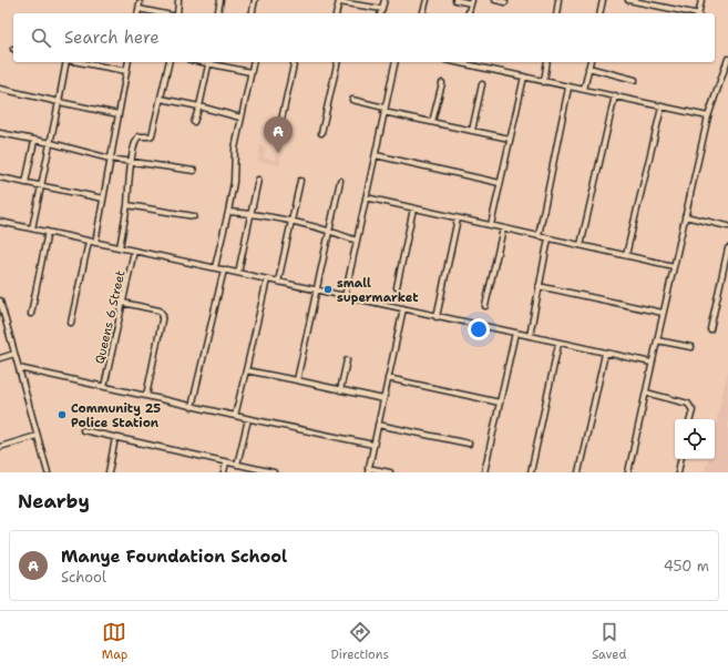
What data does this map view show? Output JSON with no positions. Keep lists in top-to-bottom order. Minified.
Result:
{"streets":{"street":["Queens 6 Street"]},"places":["small supermarket","Community 25 Police Station"],"page":{"search":"Search here","pins":"A","heading":"Nearby","list":[{"mark":"A","name":"Manye Foundation School","note":"School","value":"450 m"}],"nav":["Map","Directions","Saved"]}}
